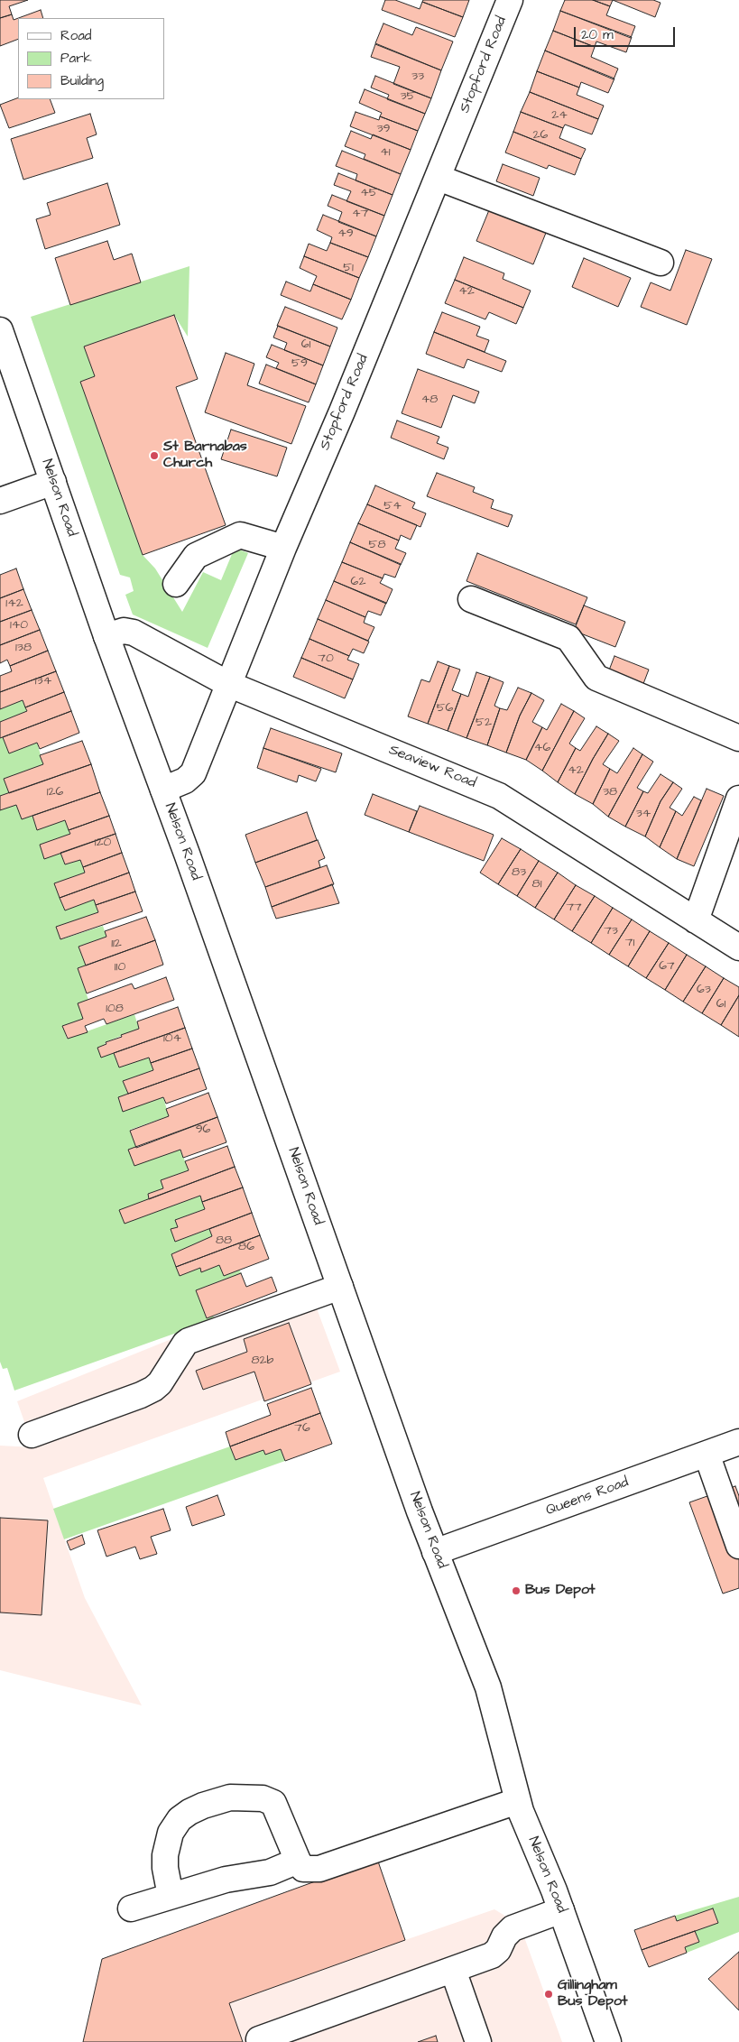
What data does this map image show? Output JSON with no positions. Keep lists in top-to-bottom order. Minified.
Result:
{"streets":{"street":["Stopford Road","Nelson Road","Seaview Road","Queens Road"]},"crossings":[["Stopford Road","Nelson Road"],["Stopford Road","Seaview Road"],["Nelson Road","Seaview Road"],["Nelson Road","Queens Road"]],"places":["St Barnabas Church","Bus Depot","Gillingham Bus Depot"],"house_numbers":["33","35","24","39","26","41","45","47","49","51","42","61","59","48","54","58","62","142","140","138","70","134","56","52","46","42","126","38","34","120","83","81","77","73","71","112","67","110","63","61","108","104","96","88","86","82b","76"],"legend":["Road","Park","Building"],"scale_bar":"20 m"}
